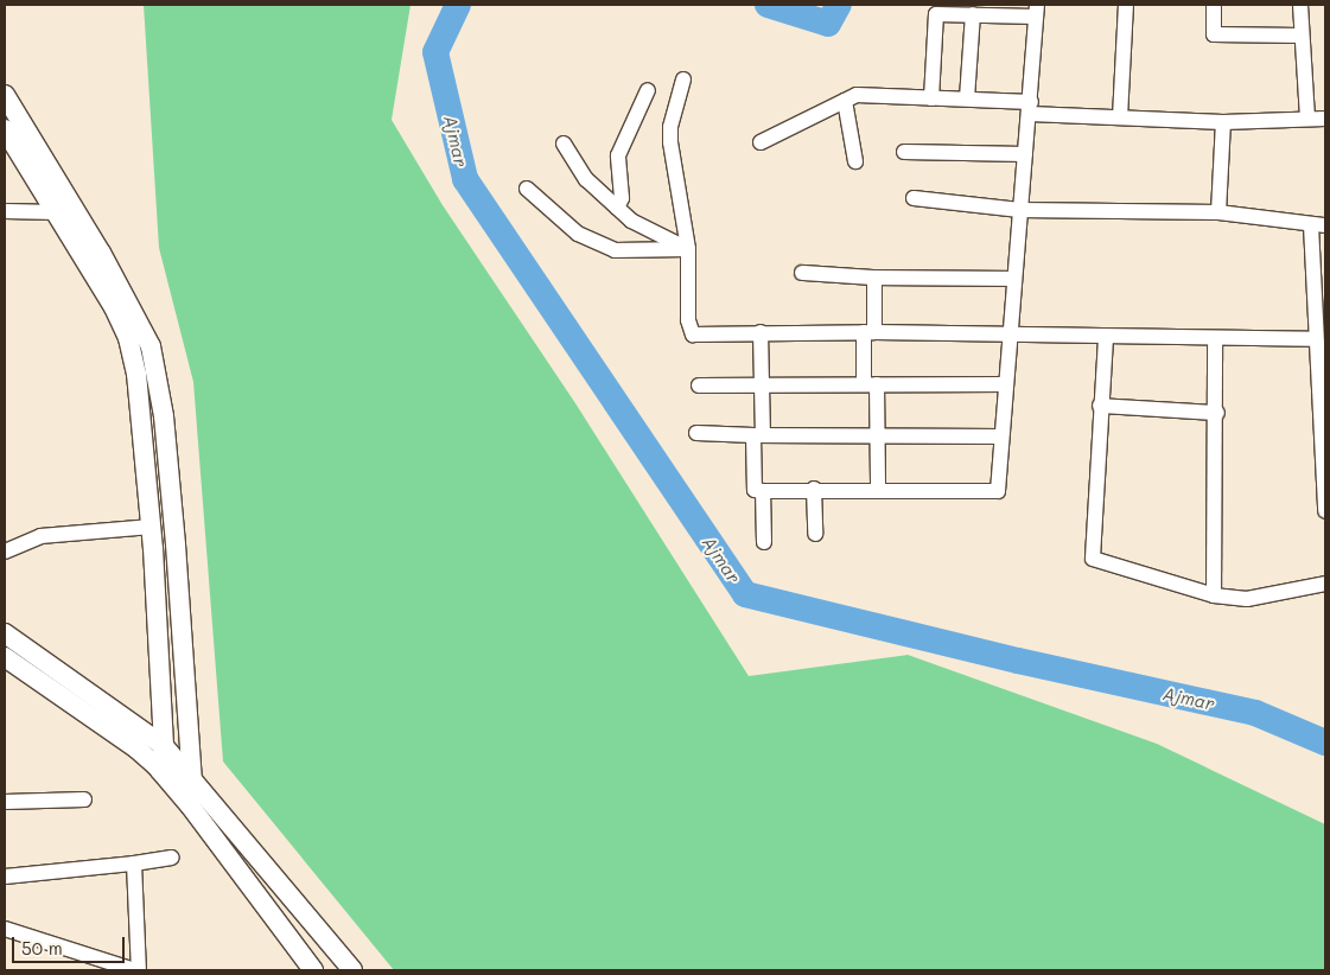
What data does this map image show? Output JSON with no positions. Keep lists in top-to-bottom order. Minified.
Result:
{"water":["Ajmar"],"scale_bar":"50 m"}
